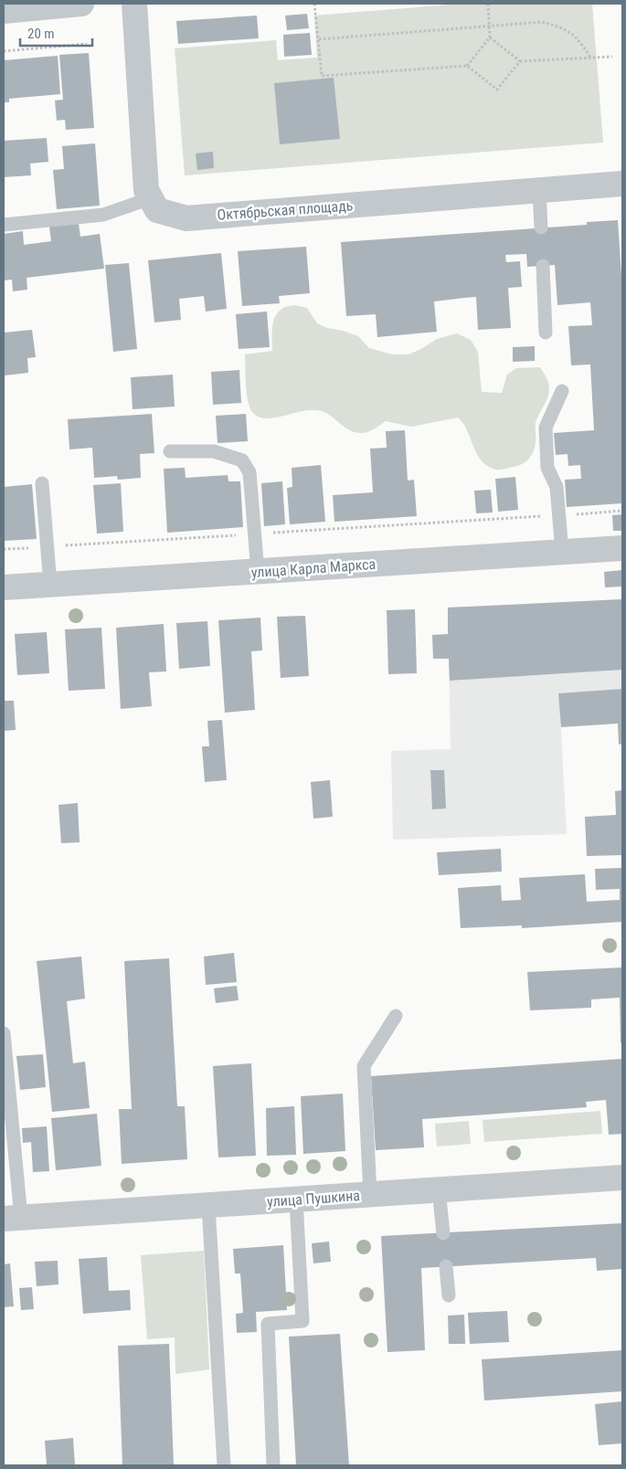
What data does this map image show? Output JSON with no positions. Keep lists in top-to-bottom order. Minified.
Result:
{"streets":{"street":["Октябрьская площадь","улица Карла Маркса","улица Пушкина"]},"scale_bar":"20 m"}
